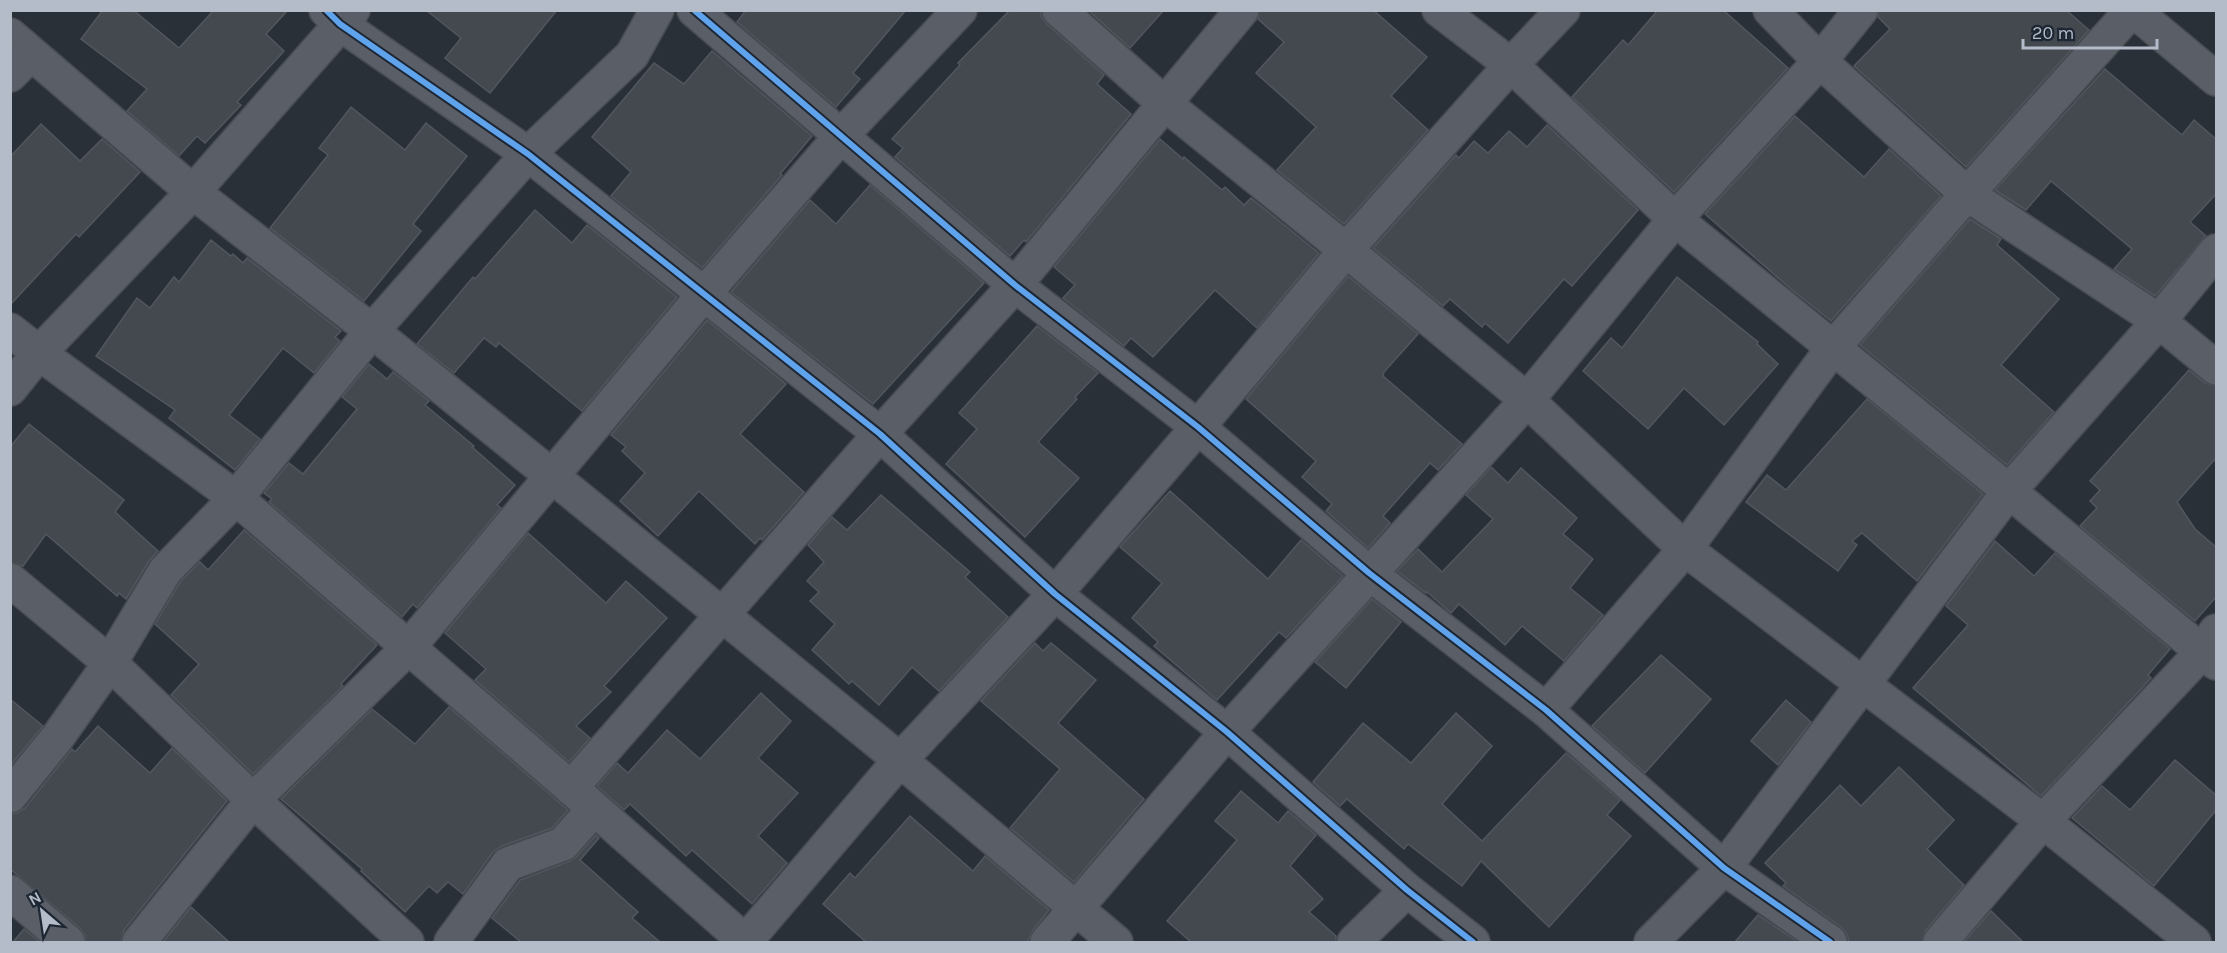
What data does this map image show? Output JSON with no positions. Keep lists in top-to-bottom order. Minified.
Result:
{"scale_bar":"20 m","north":"top left"}
